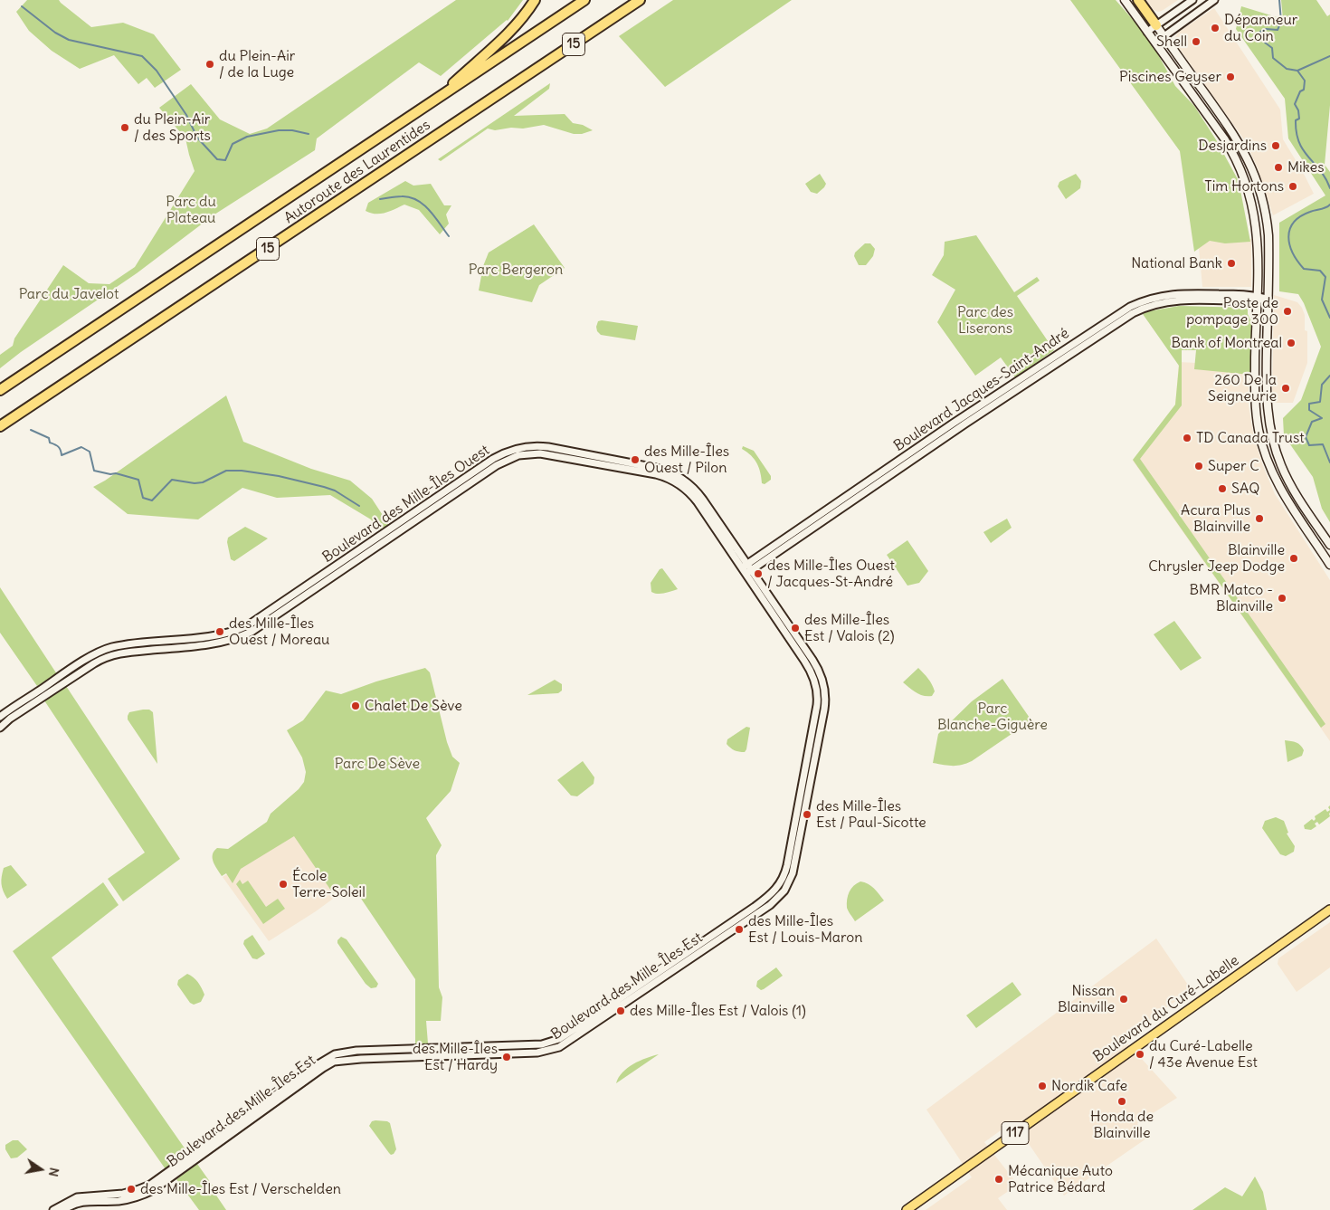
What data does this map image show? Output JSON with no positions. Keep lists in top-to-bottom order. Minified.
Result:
{"streets":{"highway":["15","Autoroute des Laurentides"],"main road":["Boulevard du Curé-Labelle","117"],"street":["Boulevard Jacques-Saint-André","Boulevard des Mille-Îles Ouest","Boulevard des Mille-Îles Est"]},"crossings":[["Boulevard Jacques-Saint-André","Boulevard des Mille-Îles Ouest"],["Boulevard des Mille-Îles Ouest","Boulevard des Mille-Îles Est"]],"parks":["Parc du Plateau","Parc Bergeron","Parc du Javelot","Parc des Liserons","Parc Blanche-Giguère","Parc De Sève"],"places":["Dépanneur du Coin","Shell","du Plein-Air / de la Luge","Piscines Geyser","du Plein-Air / des Sports","Desjardins","Mikes","Tim Hortons","National Bank","Poste de pompage 300","Bank of Montreal","260 De la Seigneurie","TD Canada Trust","des Mille-Îles Ouest / Pilon","Super C","SAQ","Acura Plus Blainville","Blainville Chrysler Jeep Dodge","des Mille-Îles Ouest / Jacques-St-André","BMR Matco - Blainville","des Mille-Îles Est / Valois (2)","des Mille-Îles Ouest / Moreau","Chalet De Sève","des Mille-Îles Est / Paul-Sicotte","École Terre-Soleil","des Mille-Îles Est / Louis-Maron","Nissan Blainville","des Mille-Îles Est / Valois (1)","du Curé-Labelle / 43e Avenue Est","des Mille-Îles Est / Hardy","Nordik Cafe","Honda de Blainville","Mécanique Auto Patrice Bédard","des Mille-Îles Est / Verschelden"],"north":"right"}
